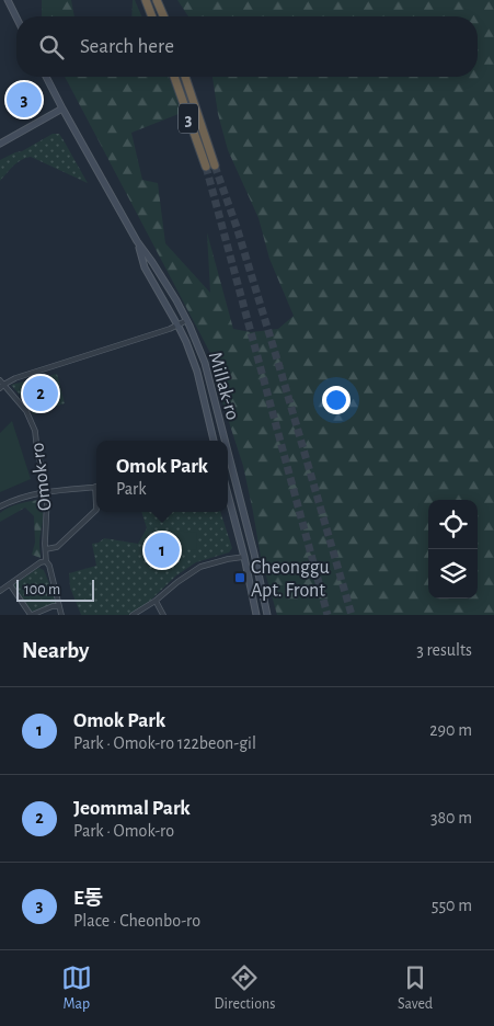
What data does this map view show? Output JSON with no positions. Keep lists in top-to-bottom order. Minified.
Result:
{"streets":{"highway":["3"],"main road":["Millak-ro"],"street":["Omok-ro"]},"places":{"transit":["Cheonggu Apt. Front"]},"scale_bar":"100 m","page":{"search":"Search here","pins":["3","2","1"],"popup":["Omok Park","Park"],"scale":"100 m","heading":["Nearby","3 results"],"list":[{"mark":"1","name":"Omok Park","note":"Park · Omok-ro 122beon-gil","value":"290 m"},{"mark":"2","name":"Jeommal Park","note":"Park · Omok-ro","value":"380 m"},{"mark":"3","name":"E동","note":"Place · Cheonbo-ro","value":"550 m"}],"nav":["Map","Directions","Saved"]}}
